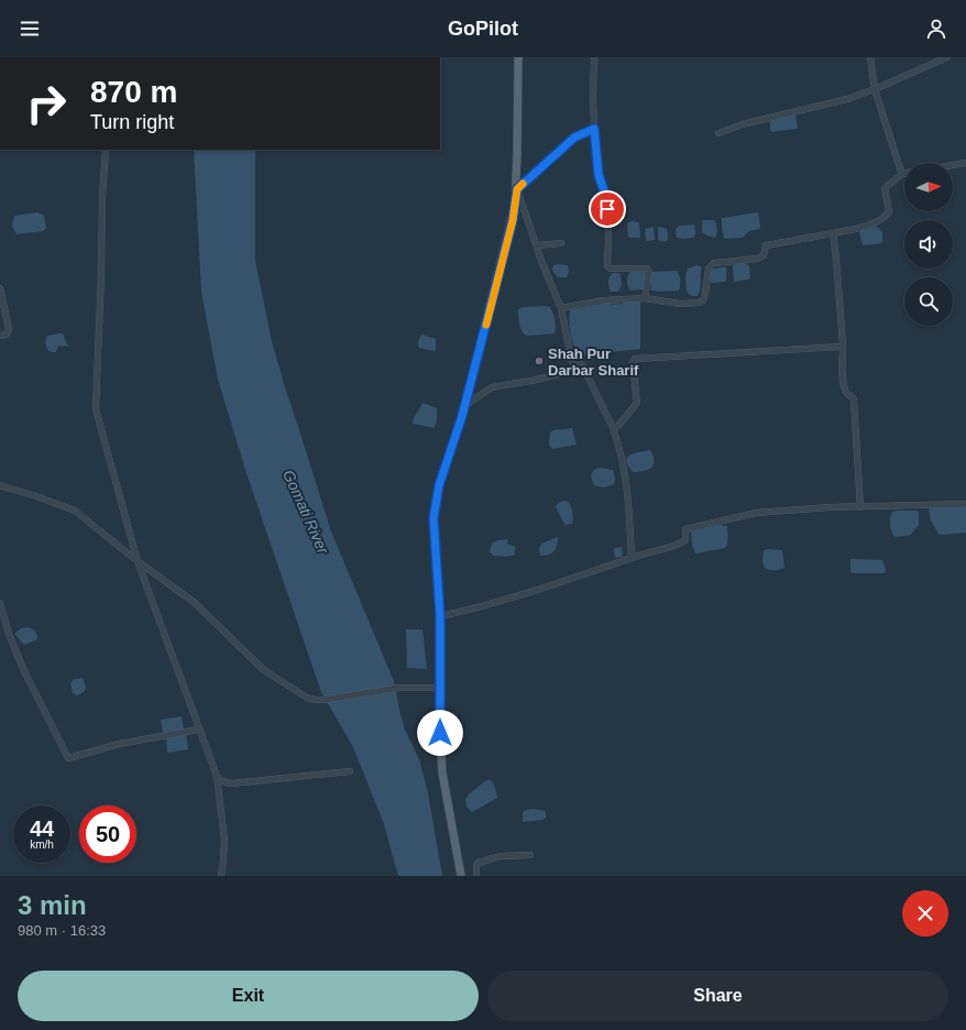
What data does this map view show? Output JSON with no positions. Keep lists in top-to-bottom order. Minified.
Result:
{"water":["Gomati River"],"places":["Shah Pur Darbar Sharif"],"north":"right","page":{"header":"GoPilot","turn":["870 m","Turn right"],"speed":"44 km/h","limit":"50","heading":["3 min","980 m · 16:33"],"buttons":["Exit","Share"]}}
